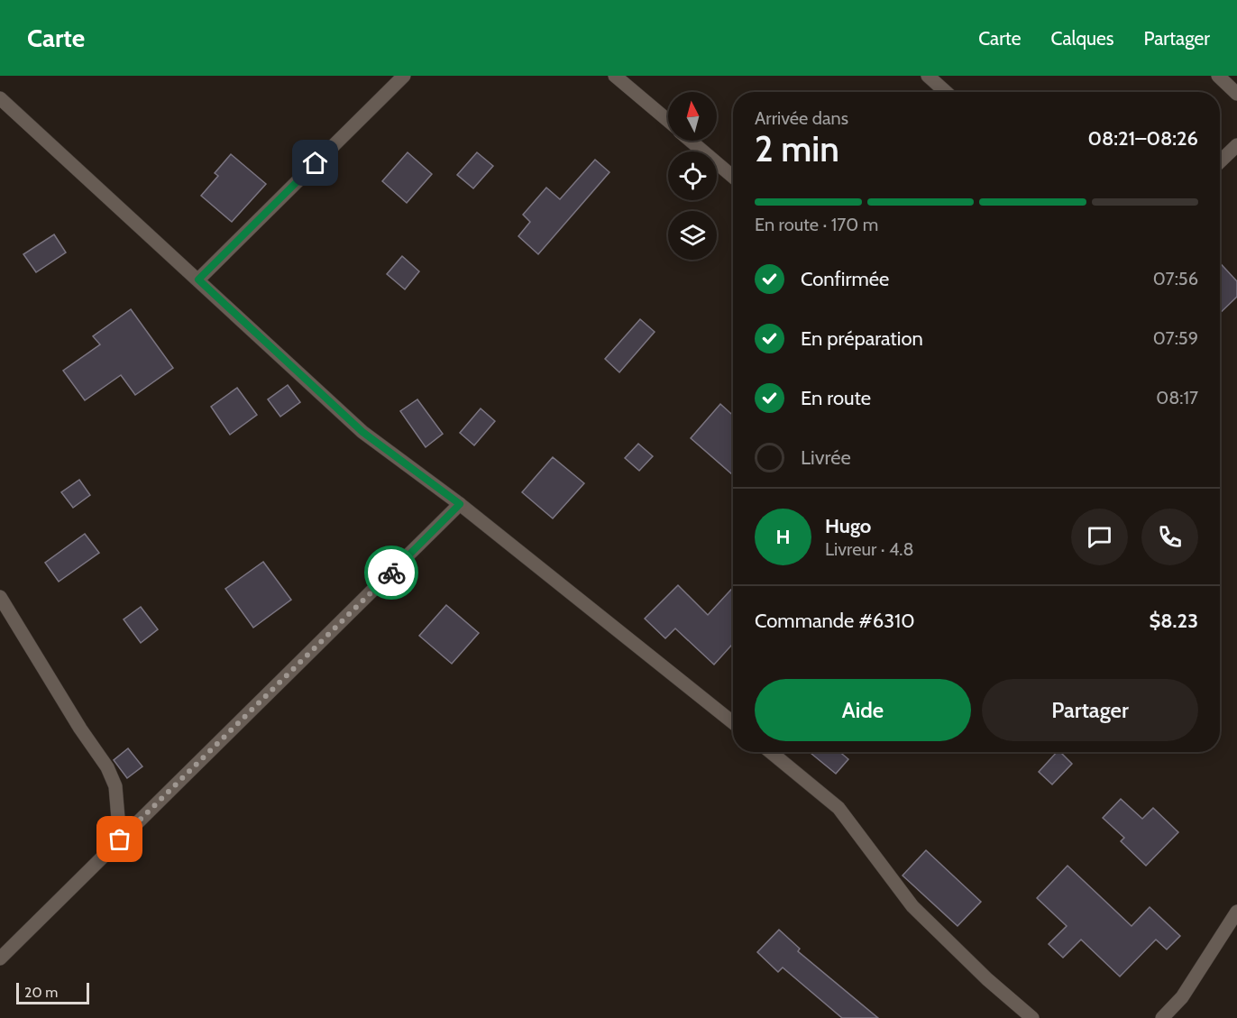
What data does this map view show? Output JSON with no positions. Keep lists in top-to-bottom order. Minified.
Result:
{"scale_bar":"20 m","north":"top","page":{"header":"Carte","nav":["Carte","Calques","Partager"],"heading":["2 min","Arrivée dans","08:21–08:26"],"panel":["Hugo","Livreur · 4.8","Commande #6310","$8.23"],"bar":"En route · 170 m","list":[["Confirmée","07:56"],["En préparation","07:59"],["En route","08:17"],"Livrée"],"round":"H","buttons":["Aide","Partager"],"scale":"20 m"}}
